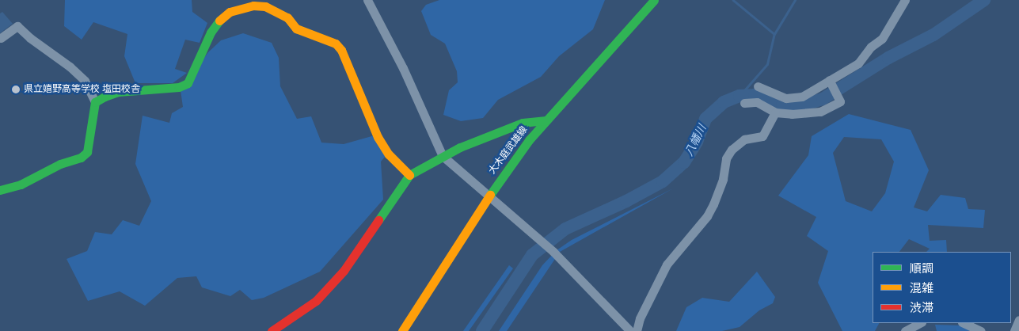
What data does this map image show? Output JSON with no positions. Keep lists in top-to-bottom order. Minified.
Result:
{"streets":{"street":["大木庭武雄線"]},"water":["八幡川"],"places":["県立嬉野高等学校 塩田校舎"],"legend":["順調","混雑","渋滞"]}
